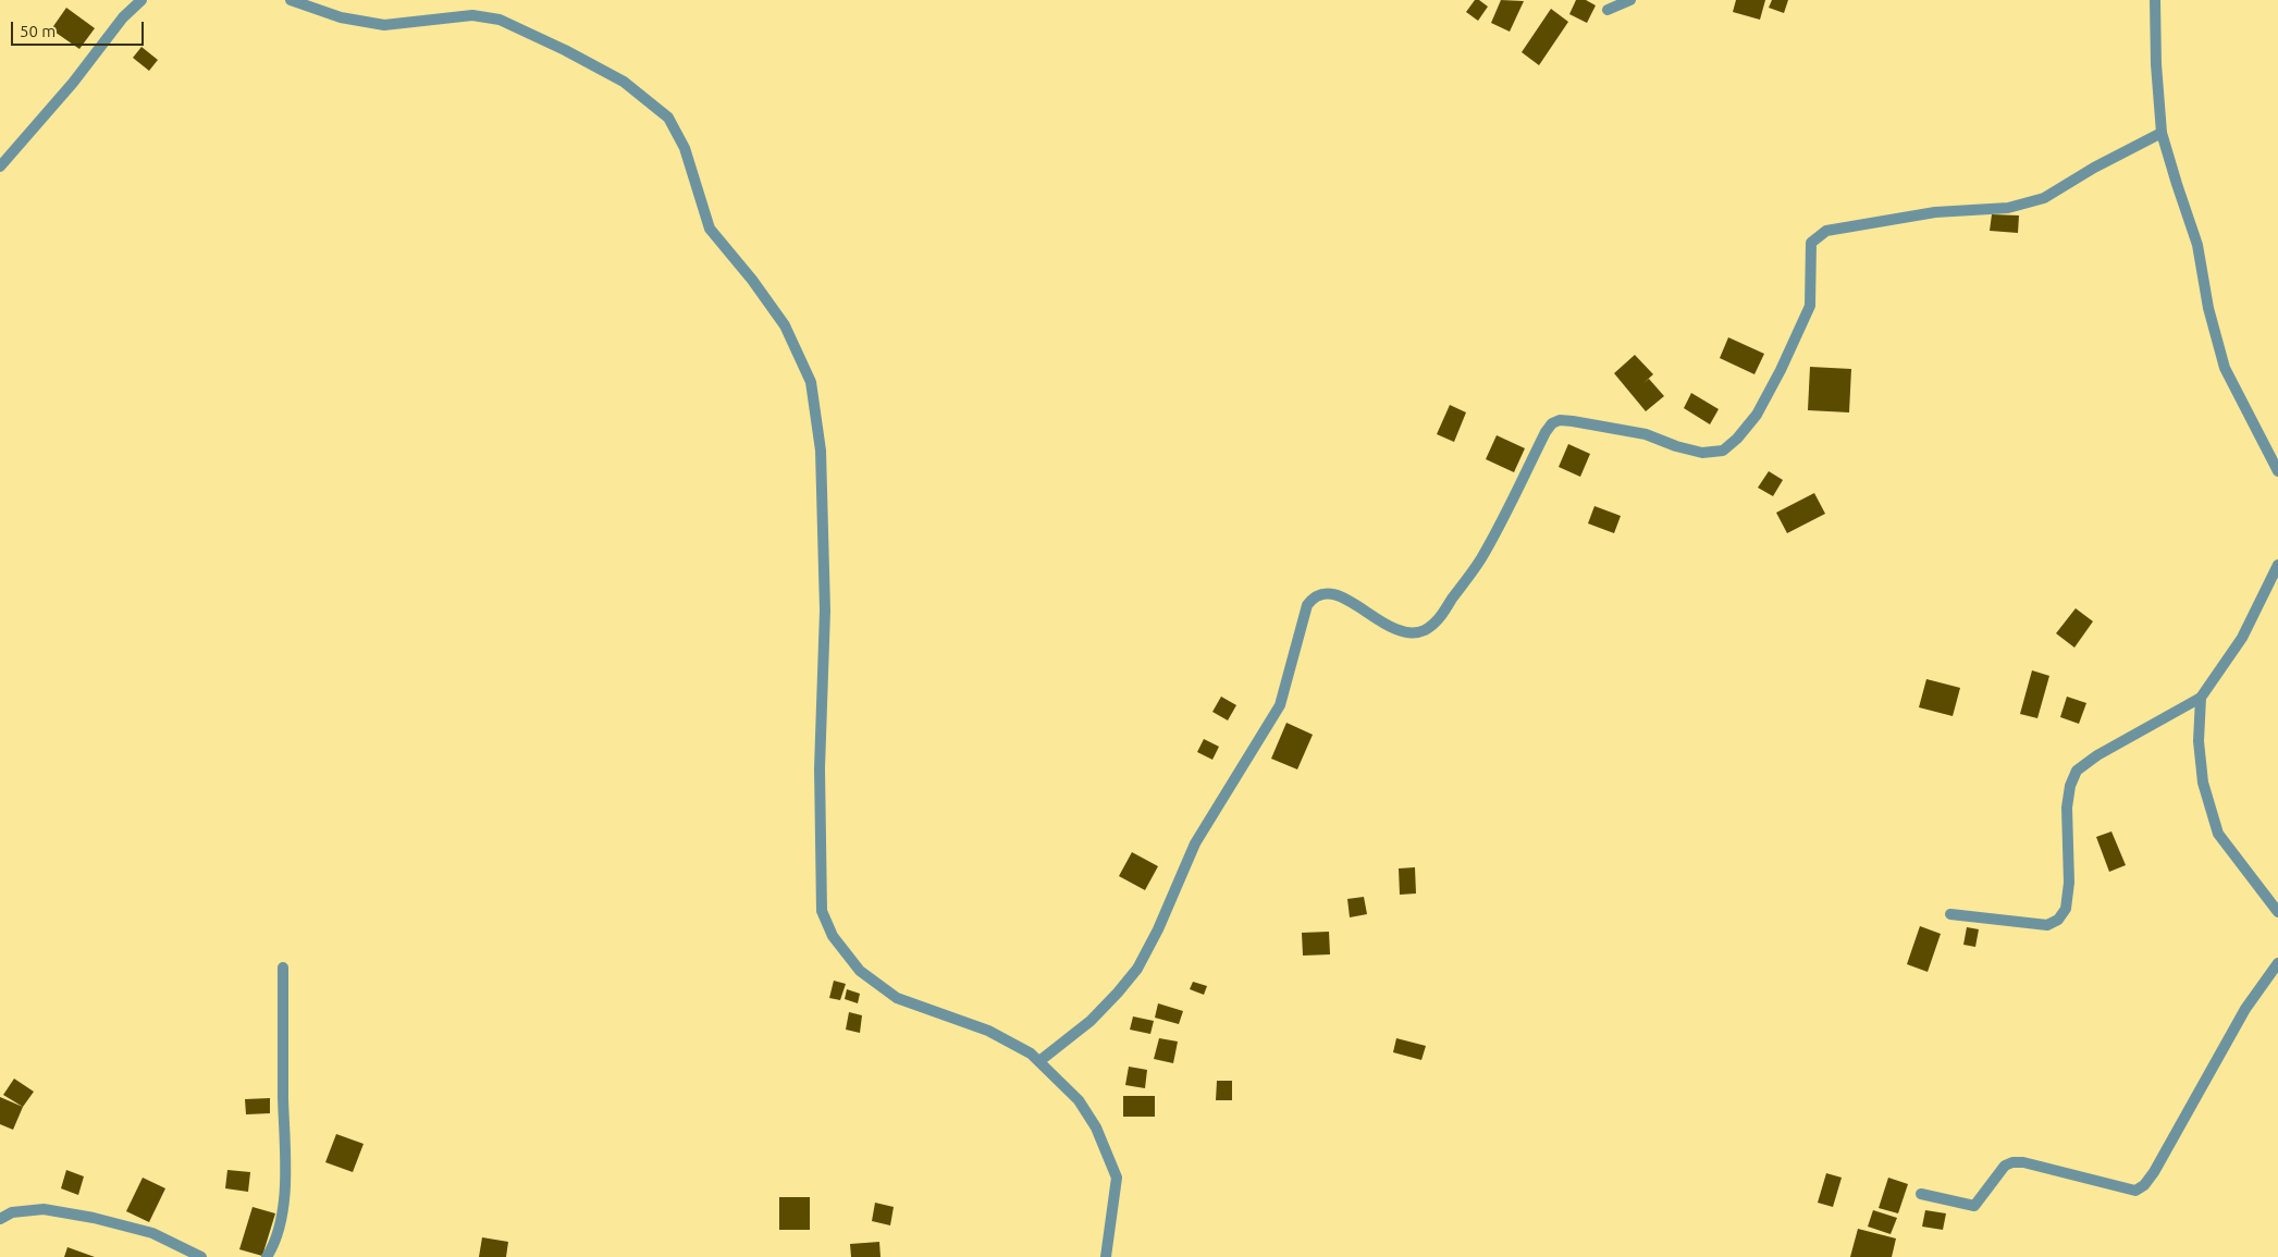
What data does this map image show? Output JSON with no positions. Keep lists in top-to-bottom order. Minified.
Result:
{"scale_bar":"50 m"}
